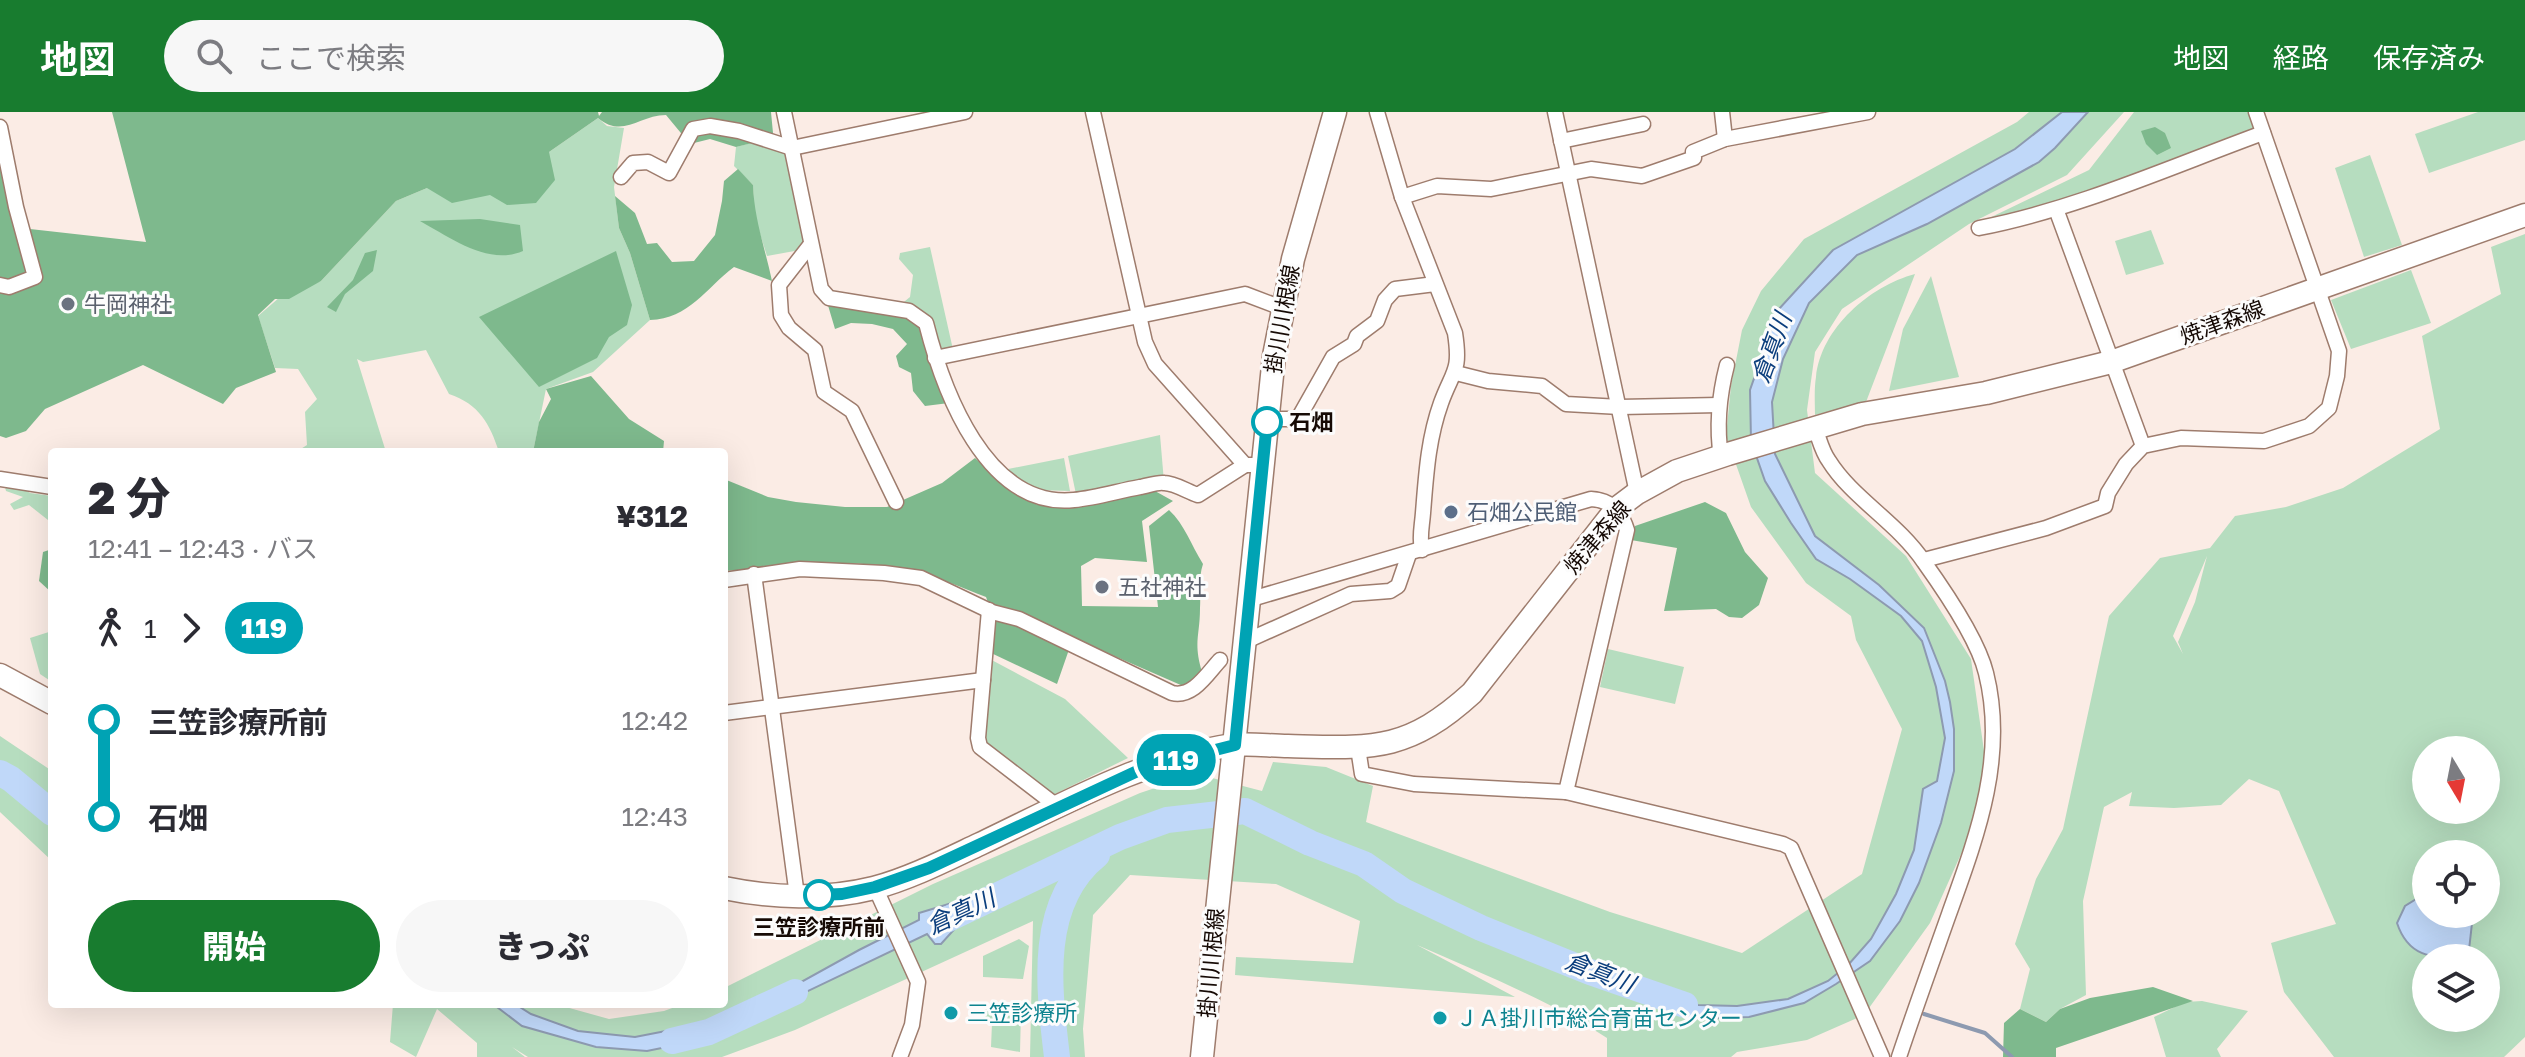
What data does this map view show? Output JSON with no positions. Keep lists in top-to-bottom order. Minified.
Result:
{"streets":{"main road":["掛川川根線","焼津森線"]},"crossings":[["掛川川根線","焼津森線"]],"water":["倉真川"],"places":["牛岡神社","石畑","石畑公民館","五社神社","三笠診療所前","三笠診療所","ＪＡ掛川市総合育苗センター"],"lines":["bus line 119"],"north":"bottom","page":{"header":"地図","search":"ここで検索","nav":["地図","経路","保存済み"],"on_map":"119","heading":["2 分","12:41 – 12:43 · バス","¥312"],"legs":["1","119"],"list":[{"name":"三笠診療所前","value":"12:42"},{"name":"石畑","value":"12:43"}],"buttons":["開始","きっぷ"]}}
